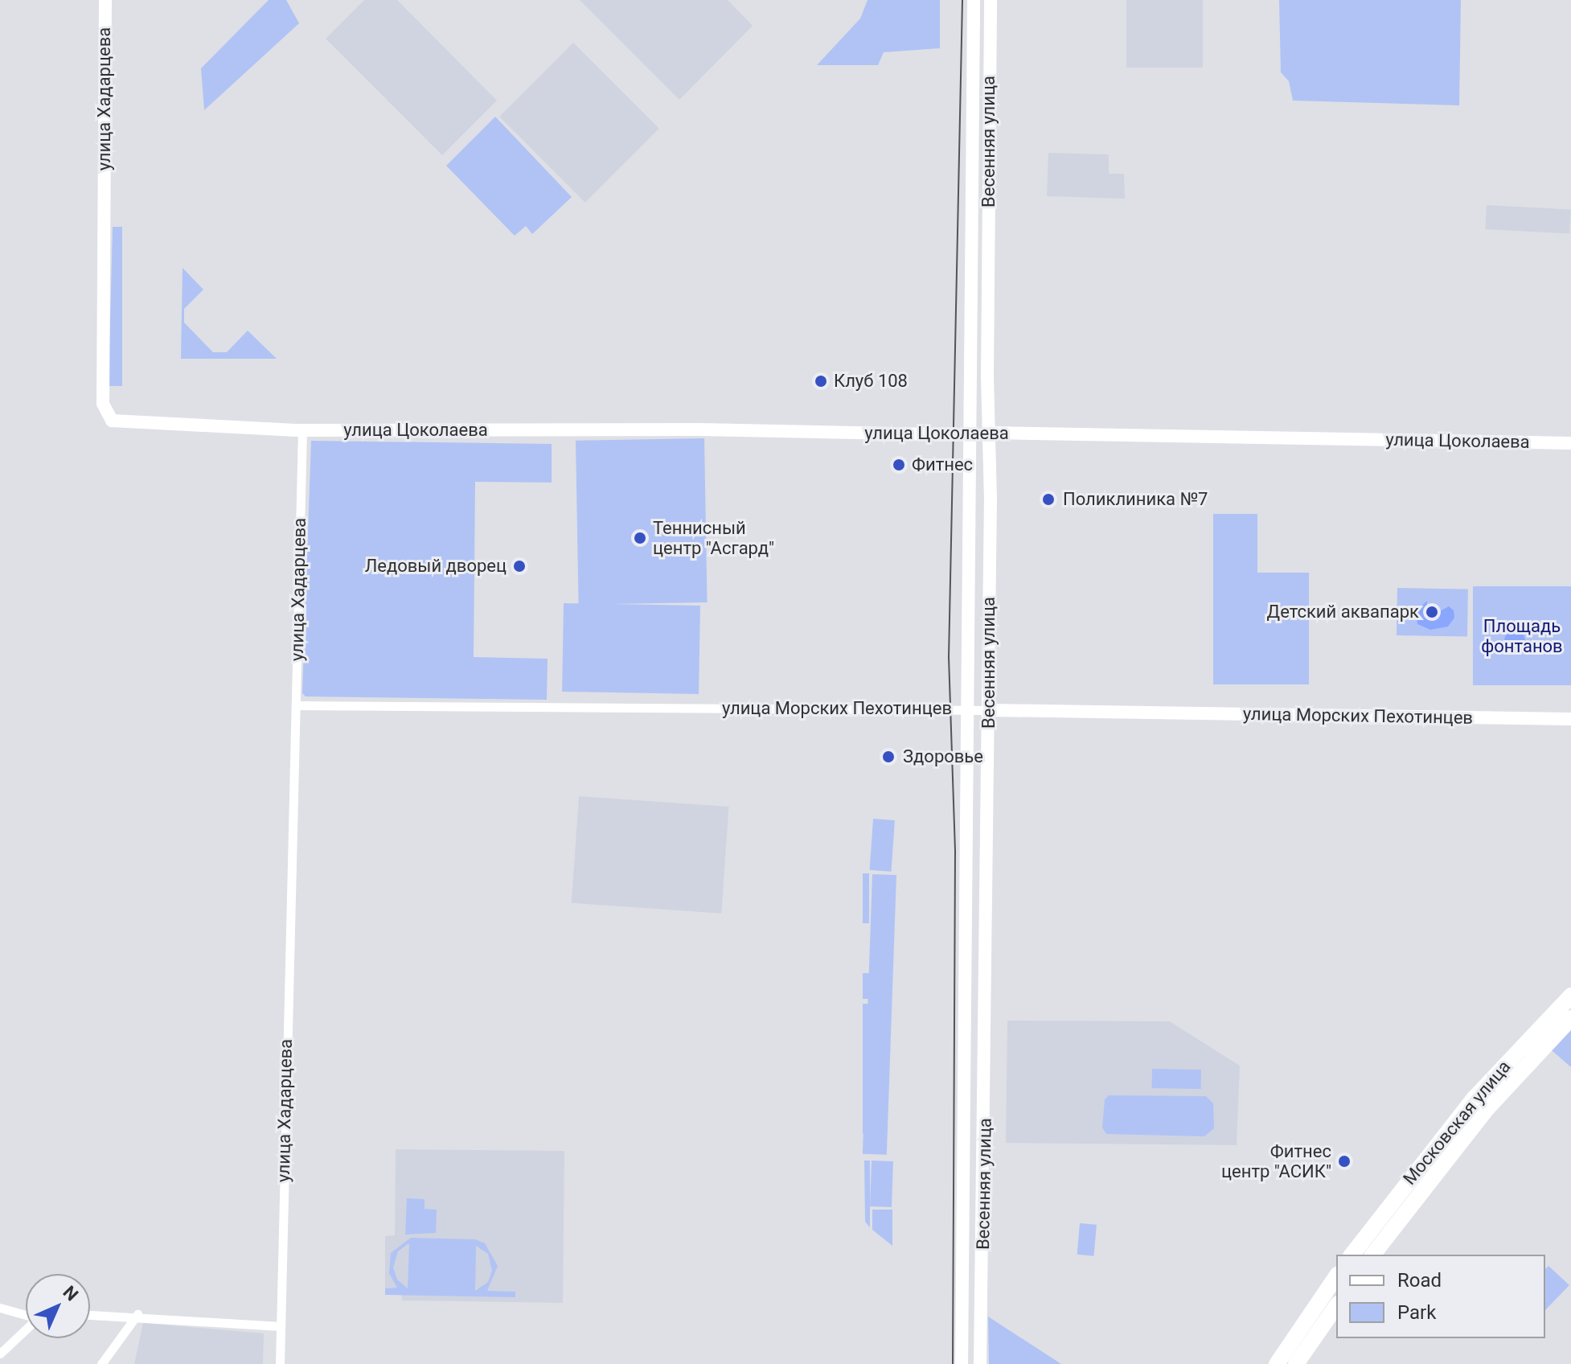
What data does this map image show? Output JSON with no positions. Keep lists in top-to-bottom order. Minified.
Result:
{"streets":{"highway":["Московская улица"],"street":["улица Хадарцева","Весенняя улица","улица Цоколаева","улица Морских Пехотинцев"]},"crossings":[["улица Хадарцева","улица Цоколаева"],["улица Хадарцева","улица Морских Пехотинцев"],["Весенняя улица","улица Цоколаева"],["Весенняя улица","улица Морских Пехотинцев"]],"parks":["Площадь фонтанов"],"places":["Клуб 108","Фитнес","Поликлиника №7","Теннисный центр \"Асгард\"","Ледовый дворец","Детский аквапарк","Здоровье","Фитнес центр \"АСИК\""],"legend":["Road","Park"],"north":"top right"}
